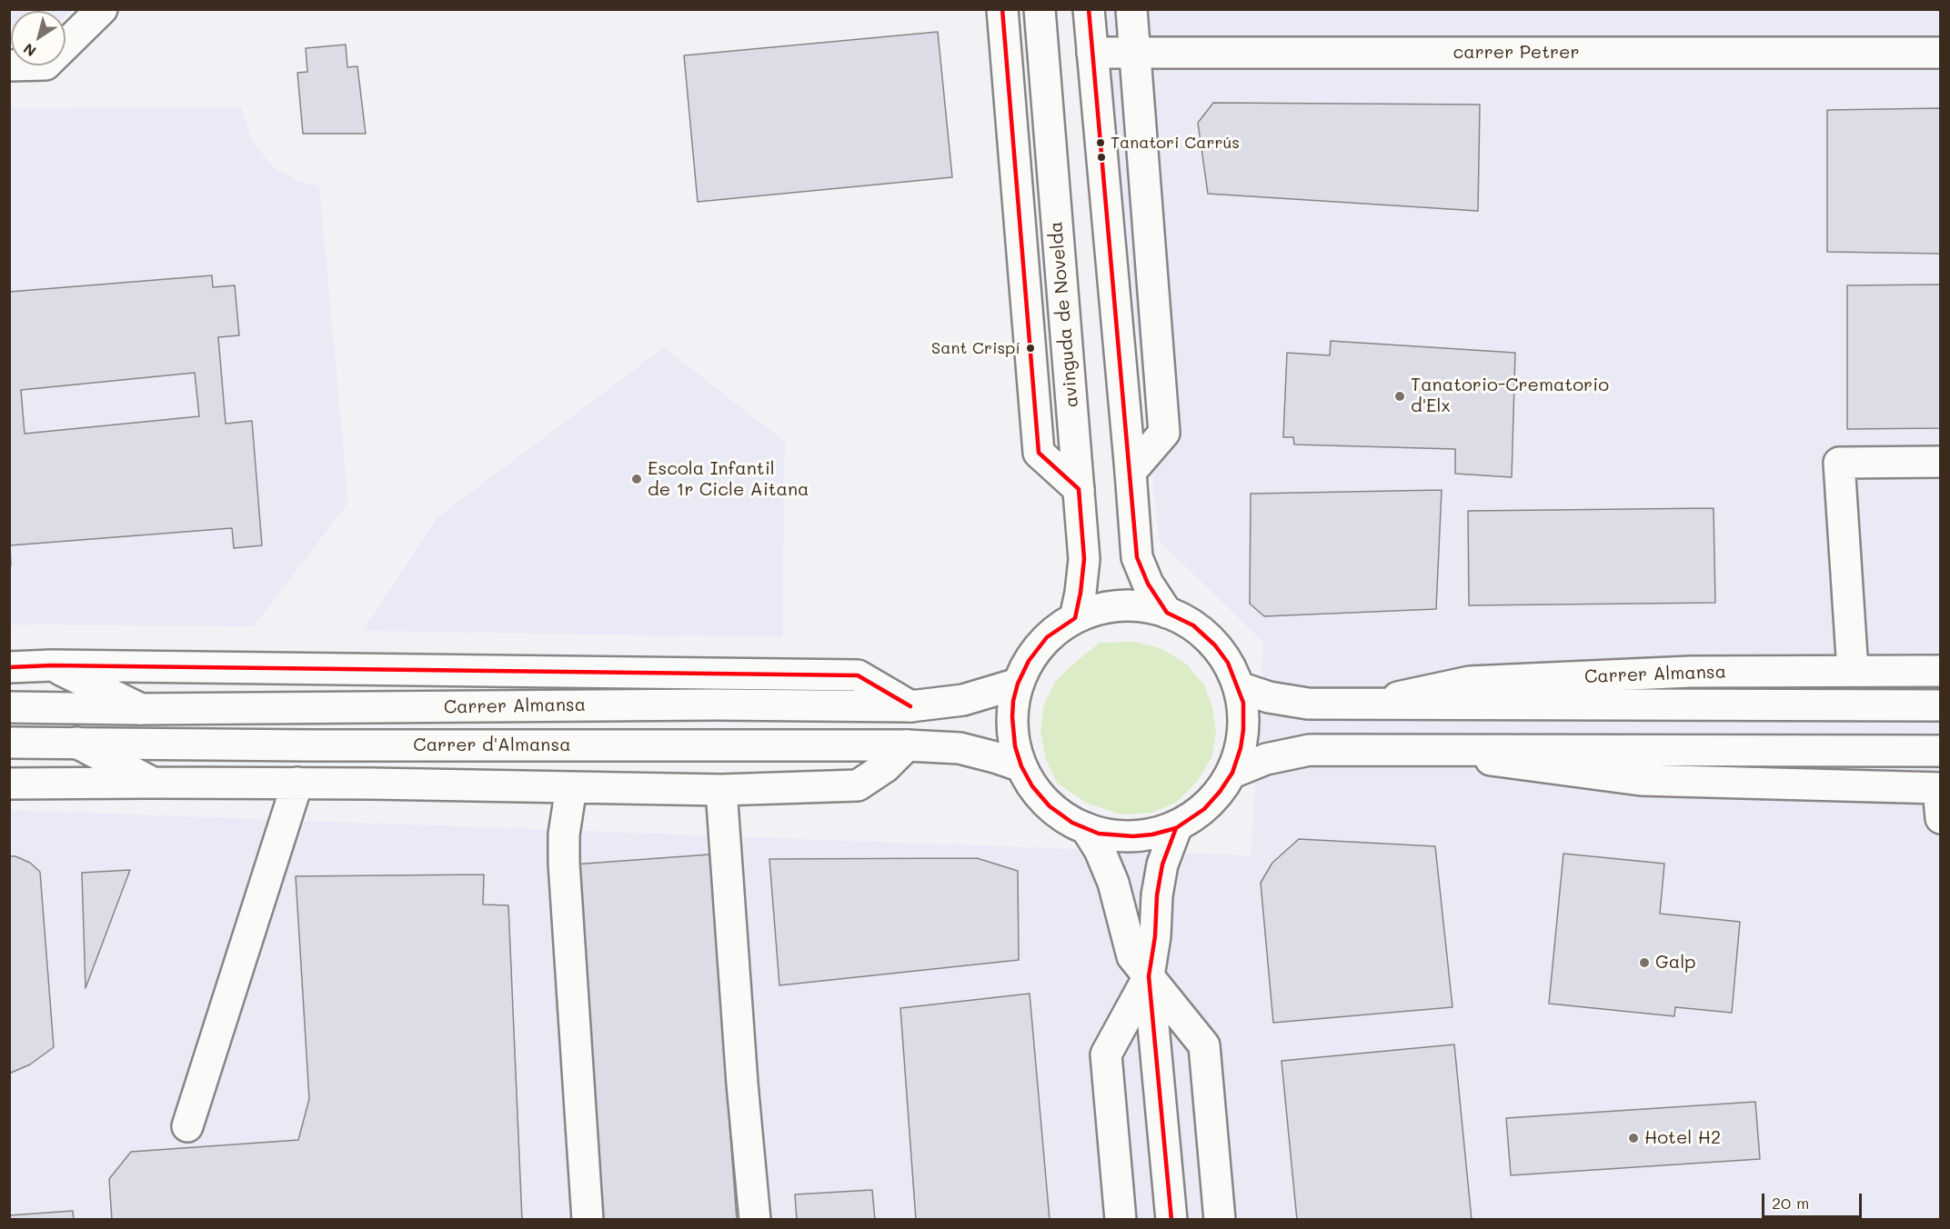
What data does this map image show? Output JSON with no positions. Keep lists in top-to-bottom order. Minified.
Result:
{"streets":{"main road":["carrer Petrer","avinguda de Novelda","Carrer Almansa","Carrer d'Almansa"]},"places":["Tanatori Carrús","Sant Crispí","Tanatorio-Crematorio d'Elx","Escola Infantil de 1r Cicle Aitana","Galp","Hotel H2"],"scale_bar":"20 m","north":"bottom left"}
